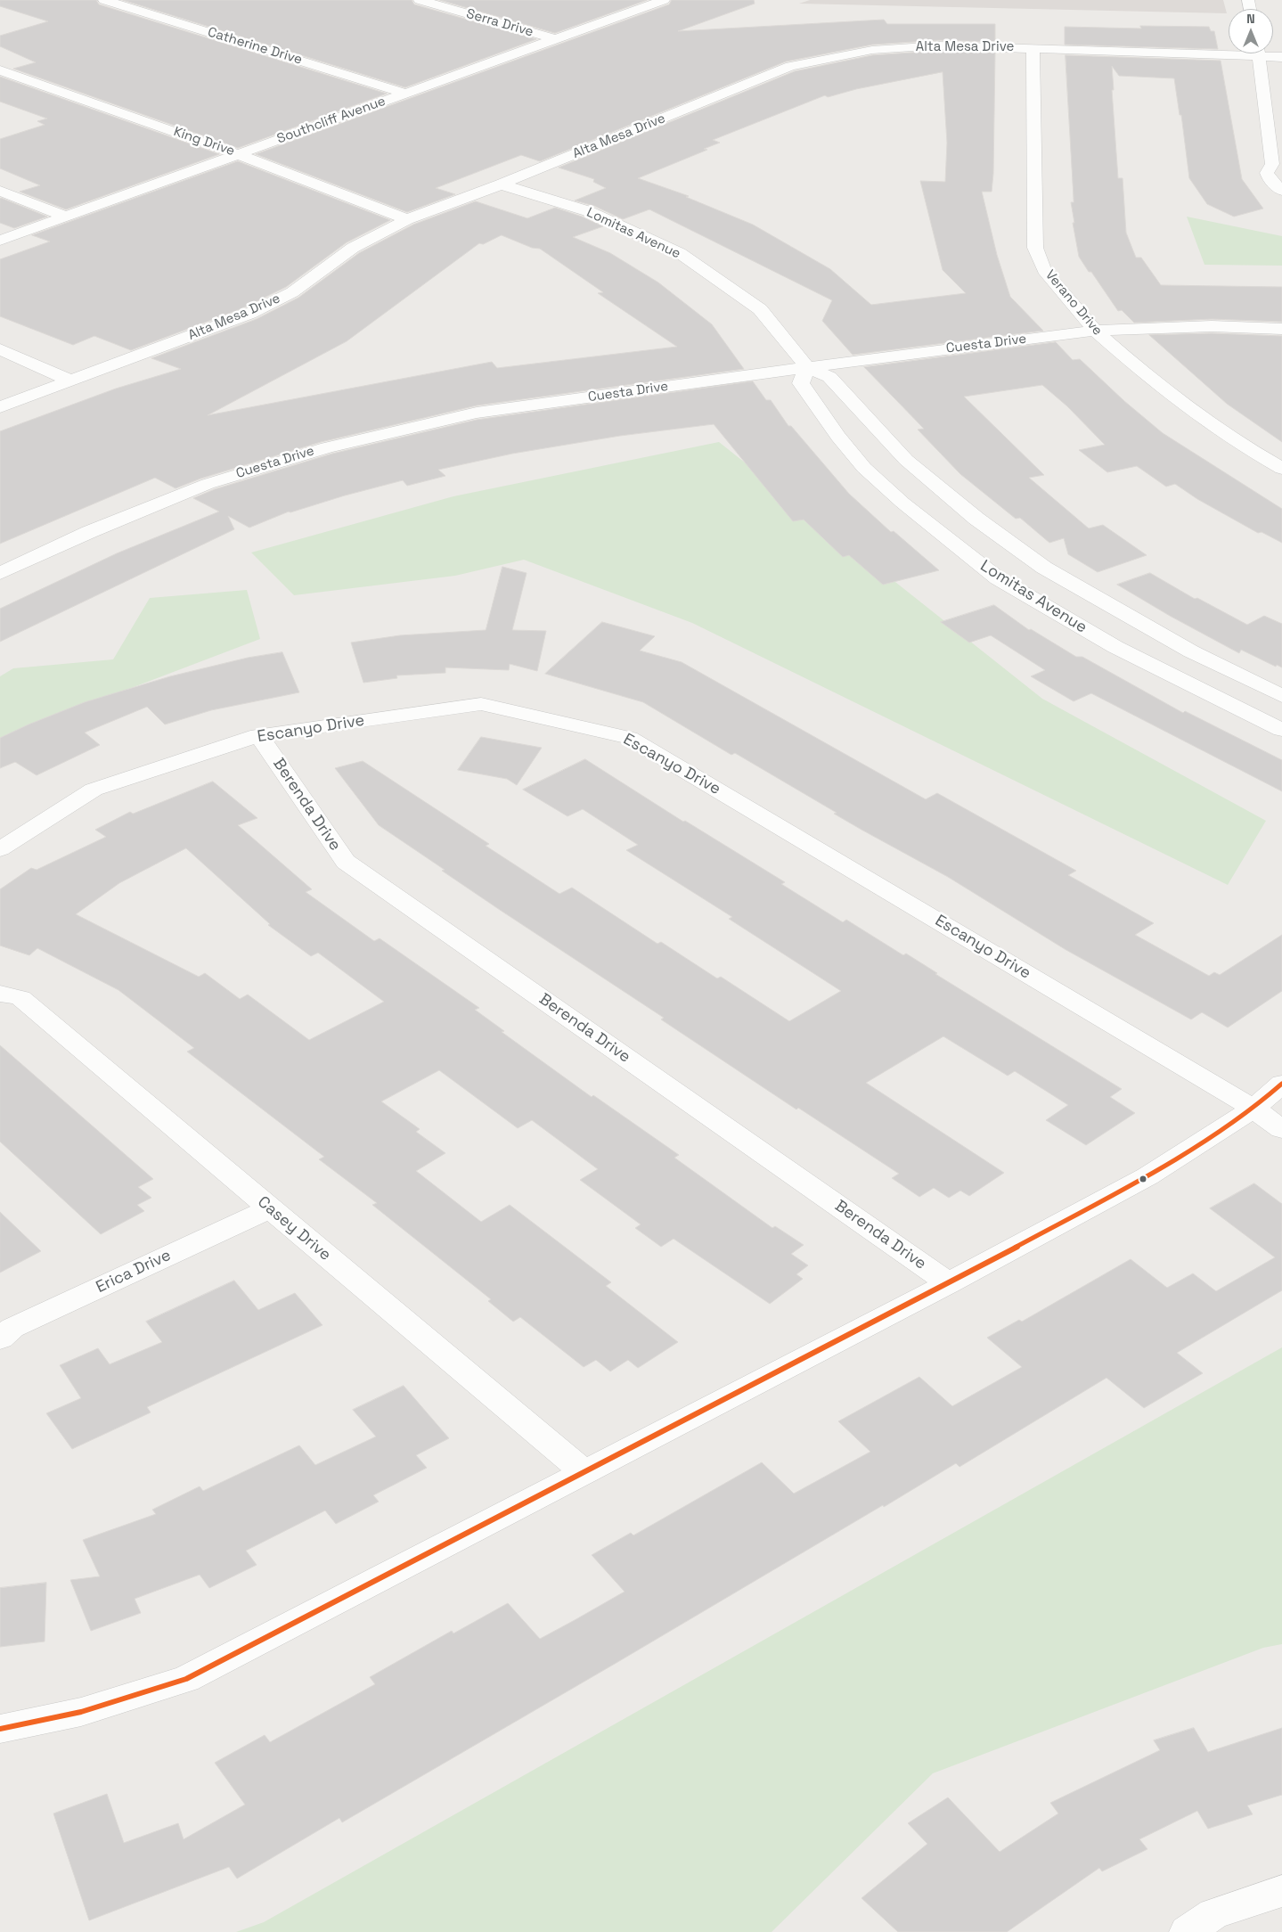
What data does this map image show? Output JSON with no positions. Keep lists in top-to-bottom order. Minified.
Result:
{"streets":{"street":["Serra Drive","Catherine Drive","Alta Mesa Drive","Southcliff Avenue","King Drive","Lomitas Avenue","Verano Drive","Cuesta Drive","Escanyo Drive","Berenda Drive","Casey Drive","Erica Drive"]},"crossings":[["Serra Drive","Southcliff Avenue"],["Catherine Drive","Southcliff Avenue"],["Alta Mesa Drive","King Drive"],["Alta Mesa Drive","Lomitas Avenue"],["Alta Mesa Drive","Verano Drive"],["Southcliff Avenue","King Drive"],["Lomitas Avenue","Cuesta Drive"],["Verano Drive","Cuesta Drive"],["Escanyo Drive","Berenda Drive"],["Casey Drive","Erica Drive"]],"north":"top"}
